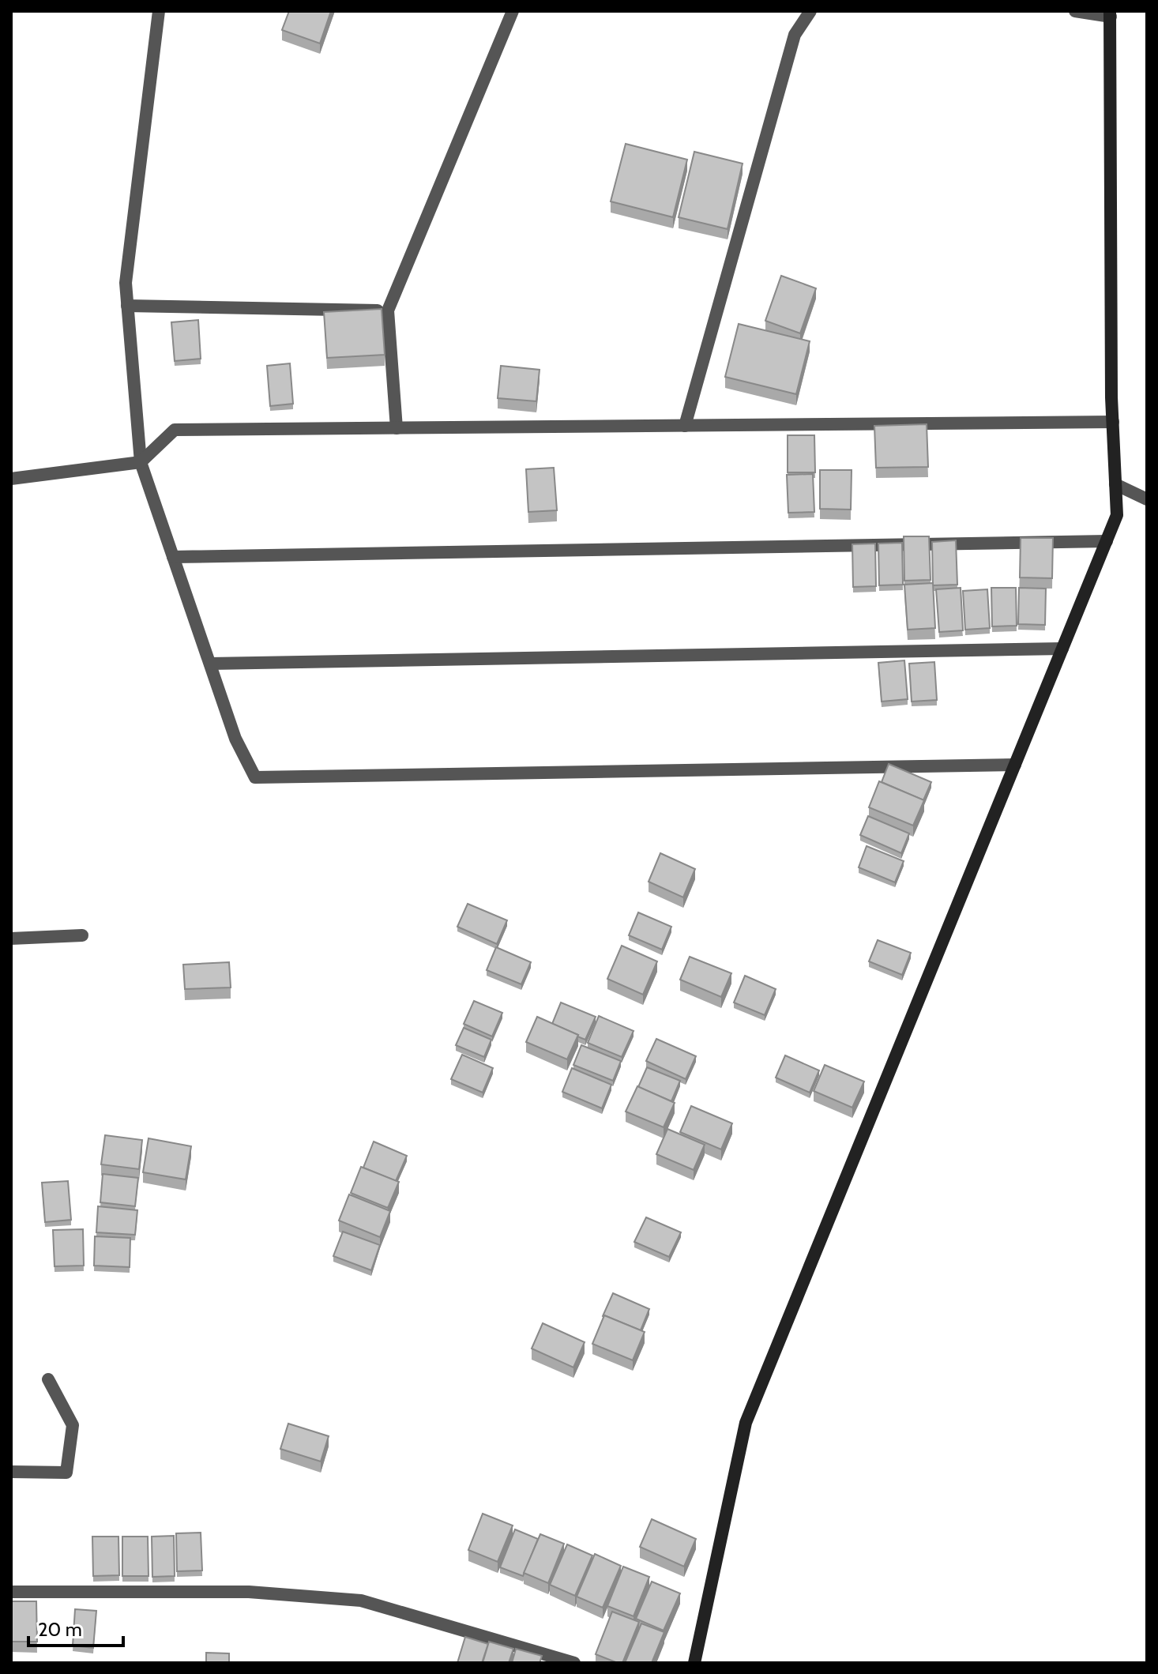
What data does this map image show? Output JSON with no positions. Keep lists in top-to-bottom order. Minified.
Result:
{"scale_bar":"20 m"}
